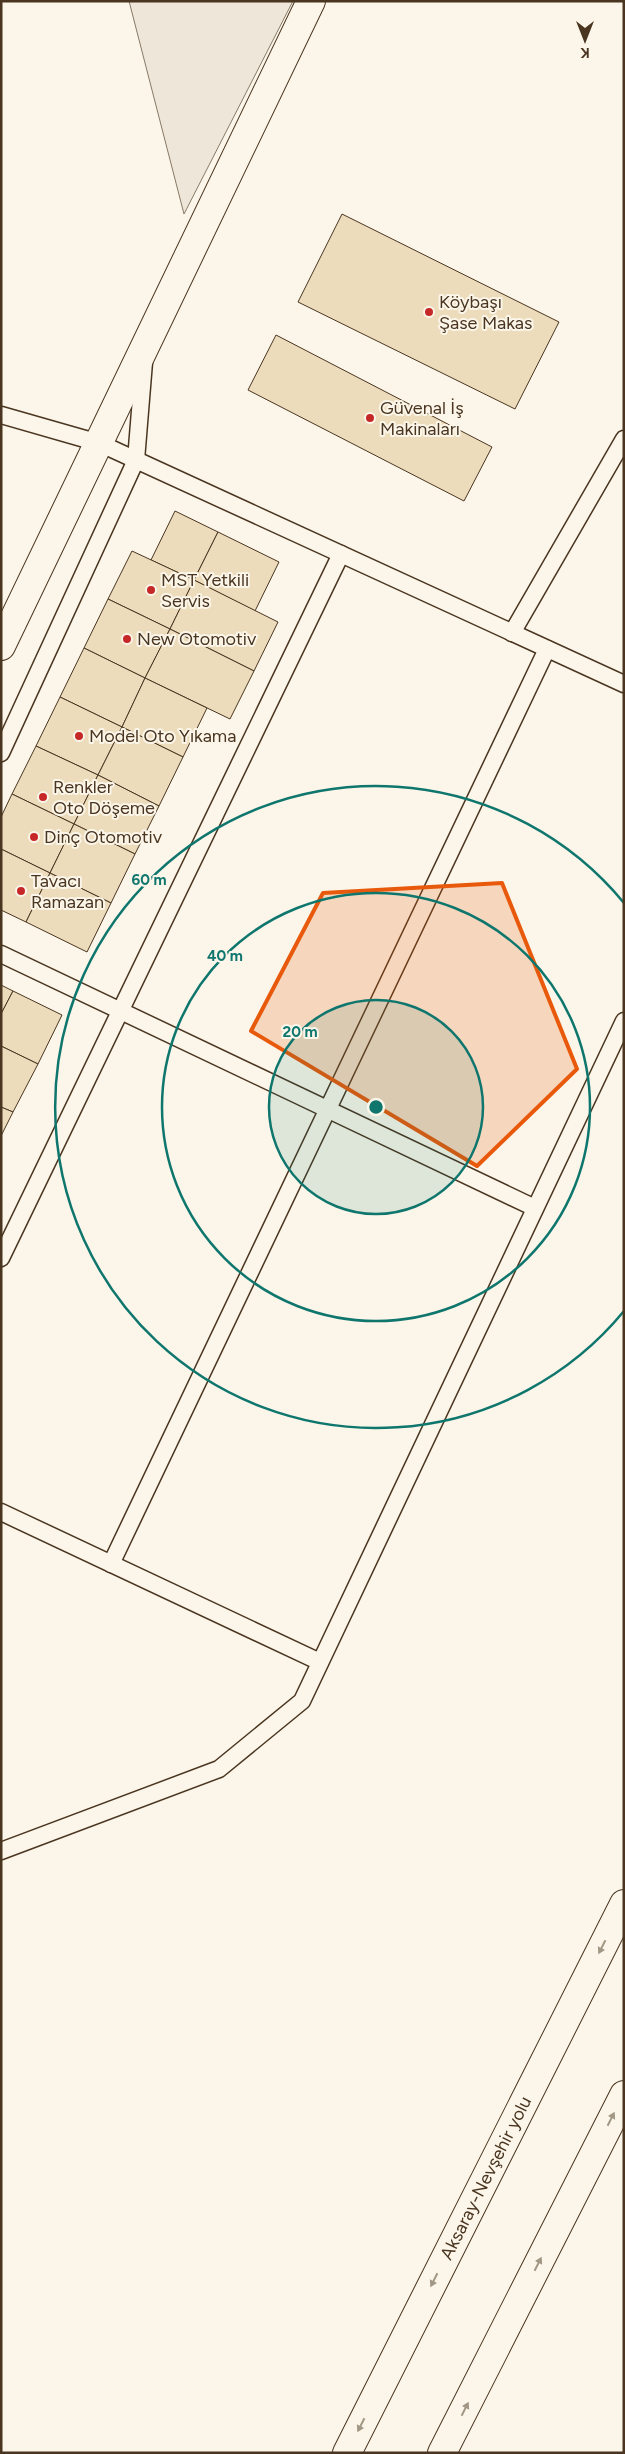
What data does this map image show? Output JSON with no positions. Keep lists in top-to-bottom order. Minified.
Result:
{"streets":{"main road":["Aksaray-Nevşehir yolu"]},"places":["Köybaşı Şase Makas","Güvenal İş Makinaları","MST Yetkili Servis","New Otomotiv","Model Oto Yıkama","Renkler Oto Döşeme","Dinç Otomotiv","Tavacı Ramazan"],"north":"bottom","rings":["60 m","40 m","20 m"]}
